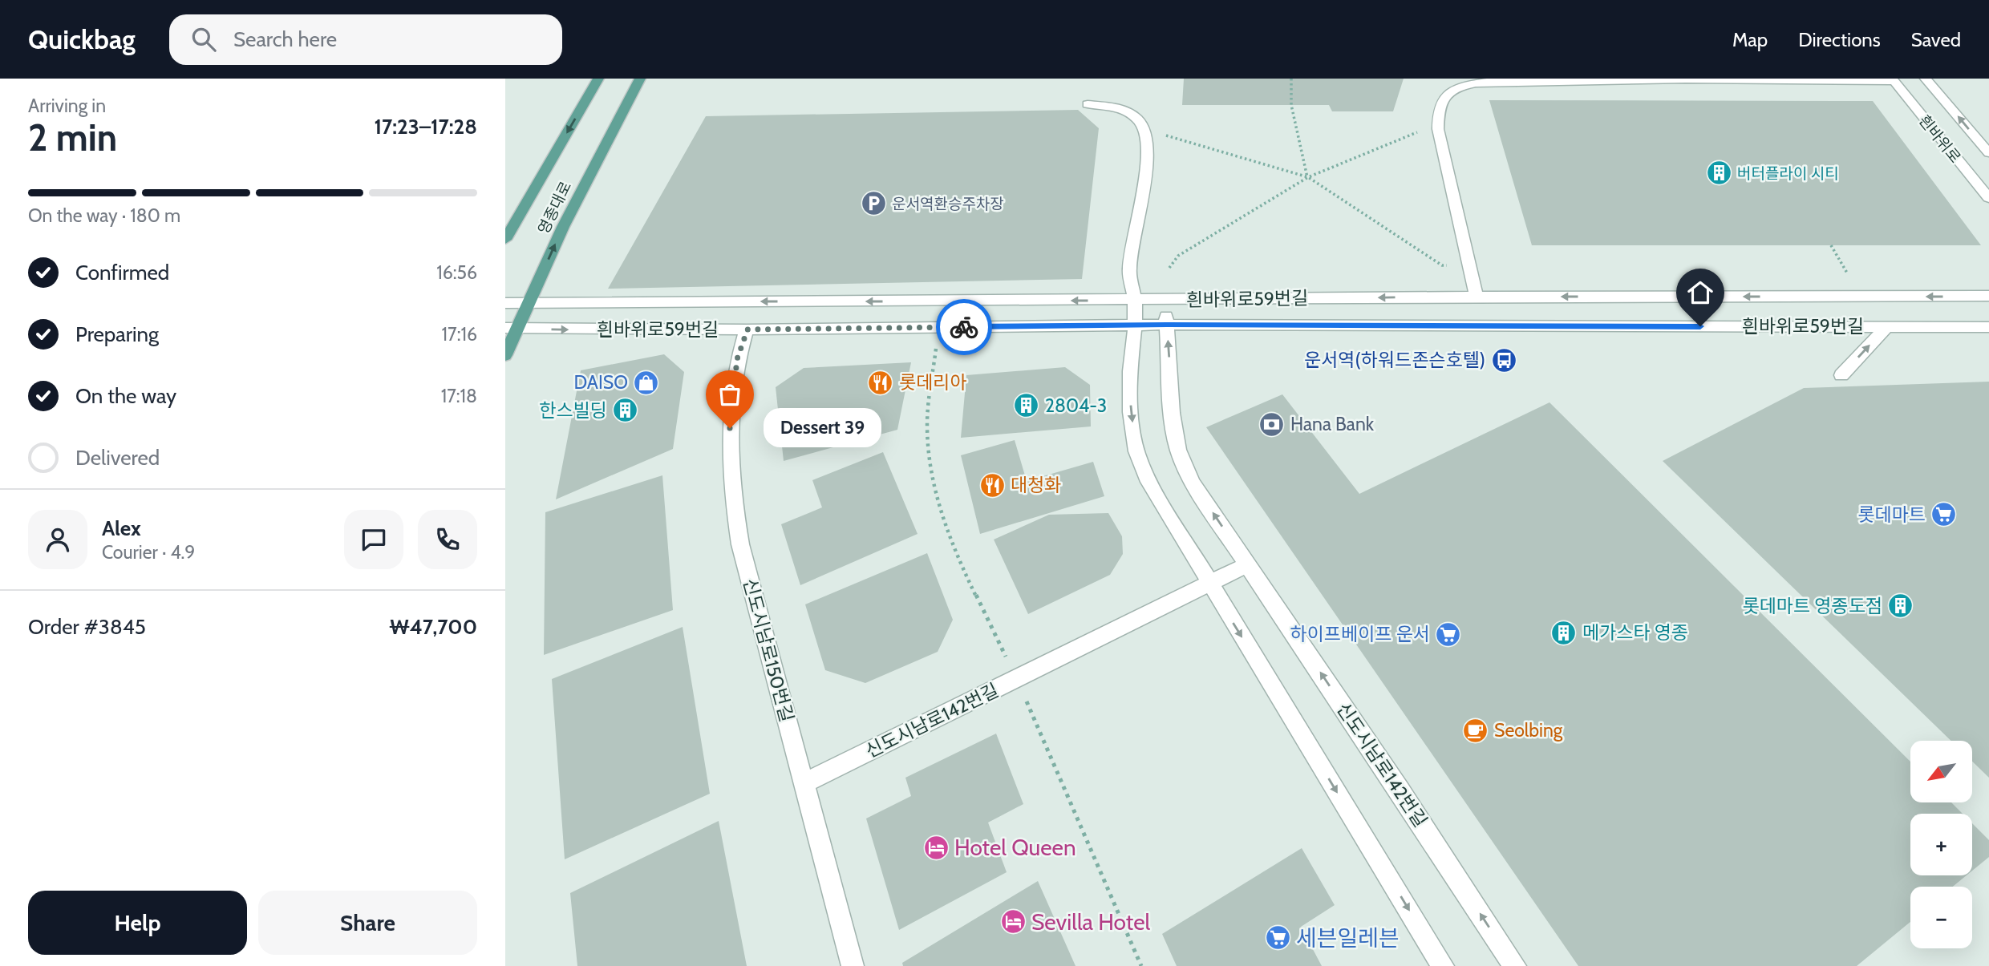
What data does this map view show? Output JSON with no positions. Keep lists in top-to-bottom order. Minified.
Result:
{"streets":{"main road":["영종대로"],"street":["흰바위로","흰바위로59번길","신도시남로150번길","신도시남로142번길"]},"crossings":[["영종대로","흰바위로59번길"],["흰바위로59번길","신도시남로150번길"],["흰바위로59번길","신도시남로142번길"],["신도시남로150번길","신도시남로142번길"]],"places":{"building":["버터플라이 시티","2804-3","한스빌딩","롯데마트 영종도점","메가스타 영종"],"parking":["운서역환승주차장"],"bus stop":["운서역(하워드존슨호텔)"],"shop":["DAISO"],"restaurant":["롯데리아","대청화"],"bank":["Hana Bank"],"other":["Dessert 39"],"supermarket":["롯데마트","하이프베이프 운서","세븐일레븐"],"cafe":["Seolbing"],"hotel":["Hotel Queen","Sevilla Hotel"]},"north":"bottom left","page":{"header":"Quickbag","search":"Search here","nav":["Map","Directions","Saved"],"heading":["2 min","Arriving in","17:23–17:28"],"panel":["Alex","Courier · 4.9","Order #3845","₩47,700"],"bar":"On the way · 180 m","list":[["Confirmed","16:56"],["Preparing","17:16"],["On the way","17:18"],"Delivered"],"bubble":"Dessert 39","map_buttons":["+","−"],"buttons":["Help","Share"]}}
